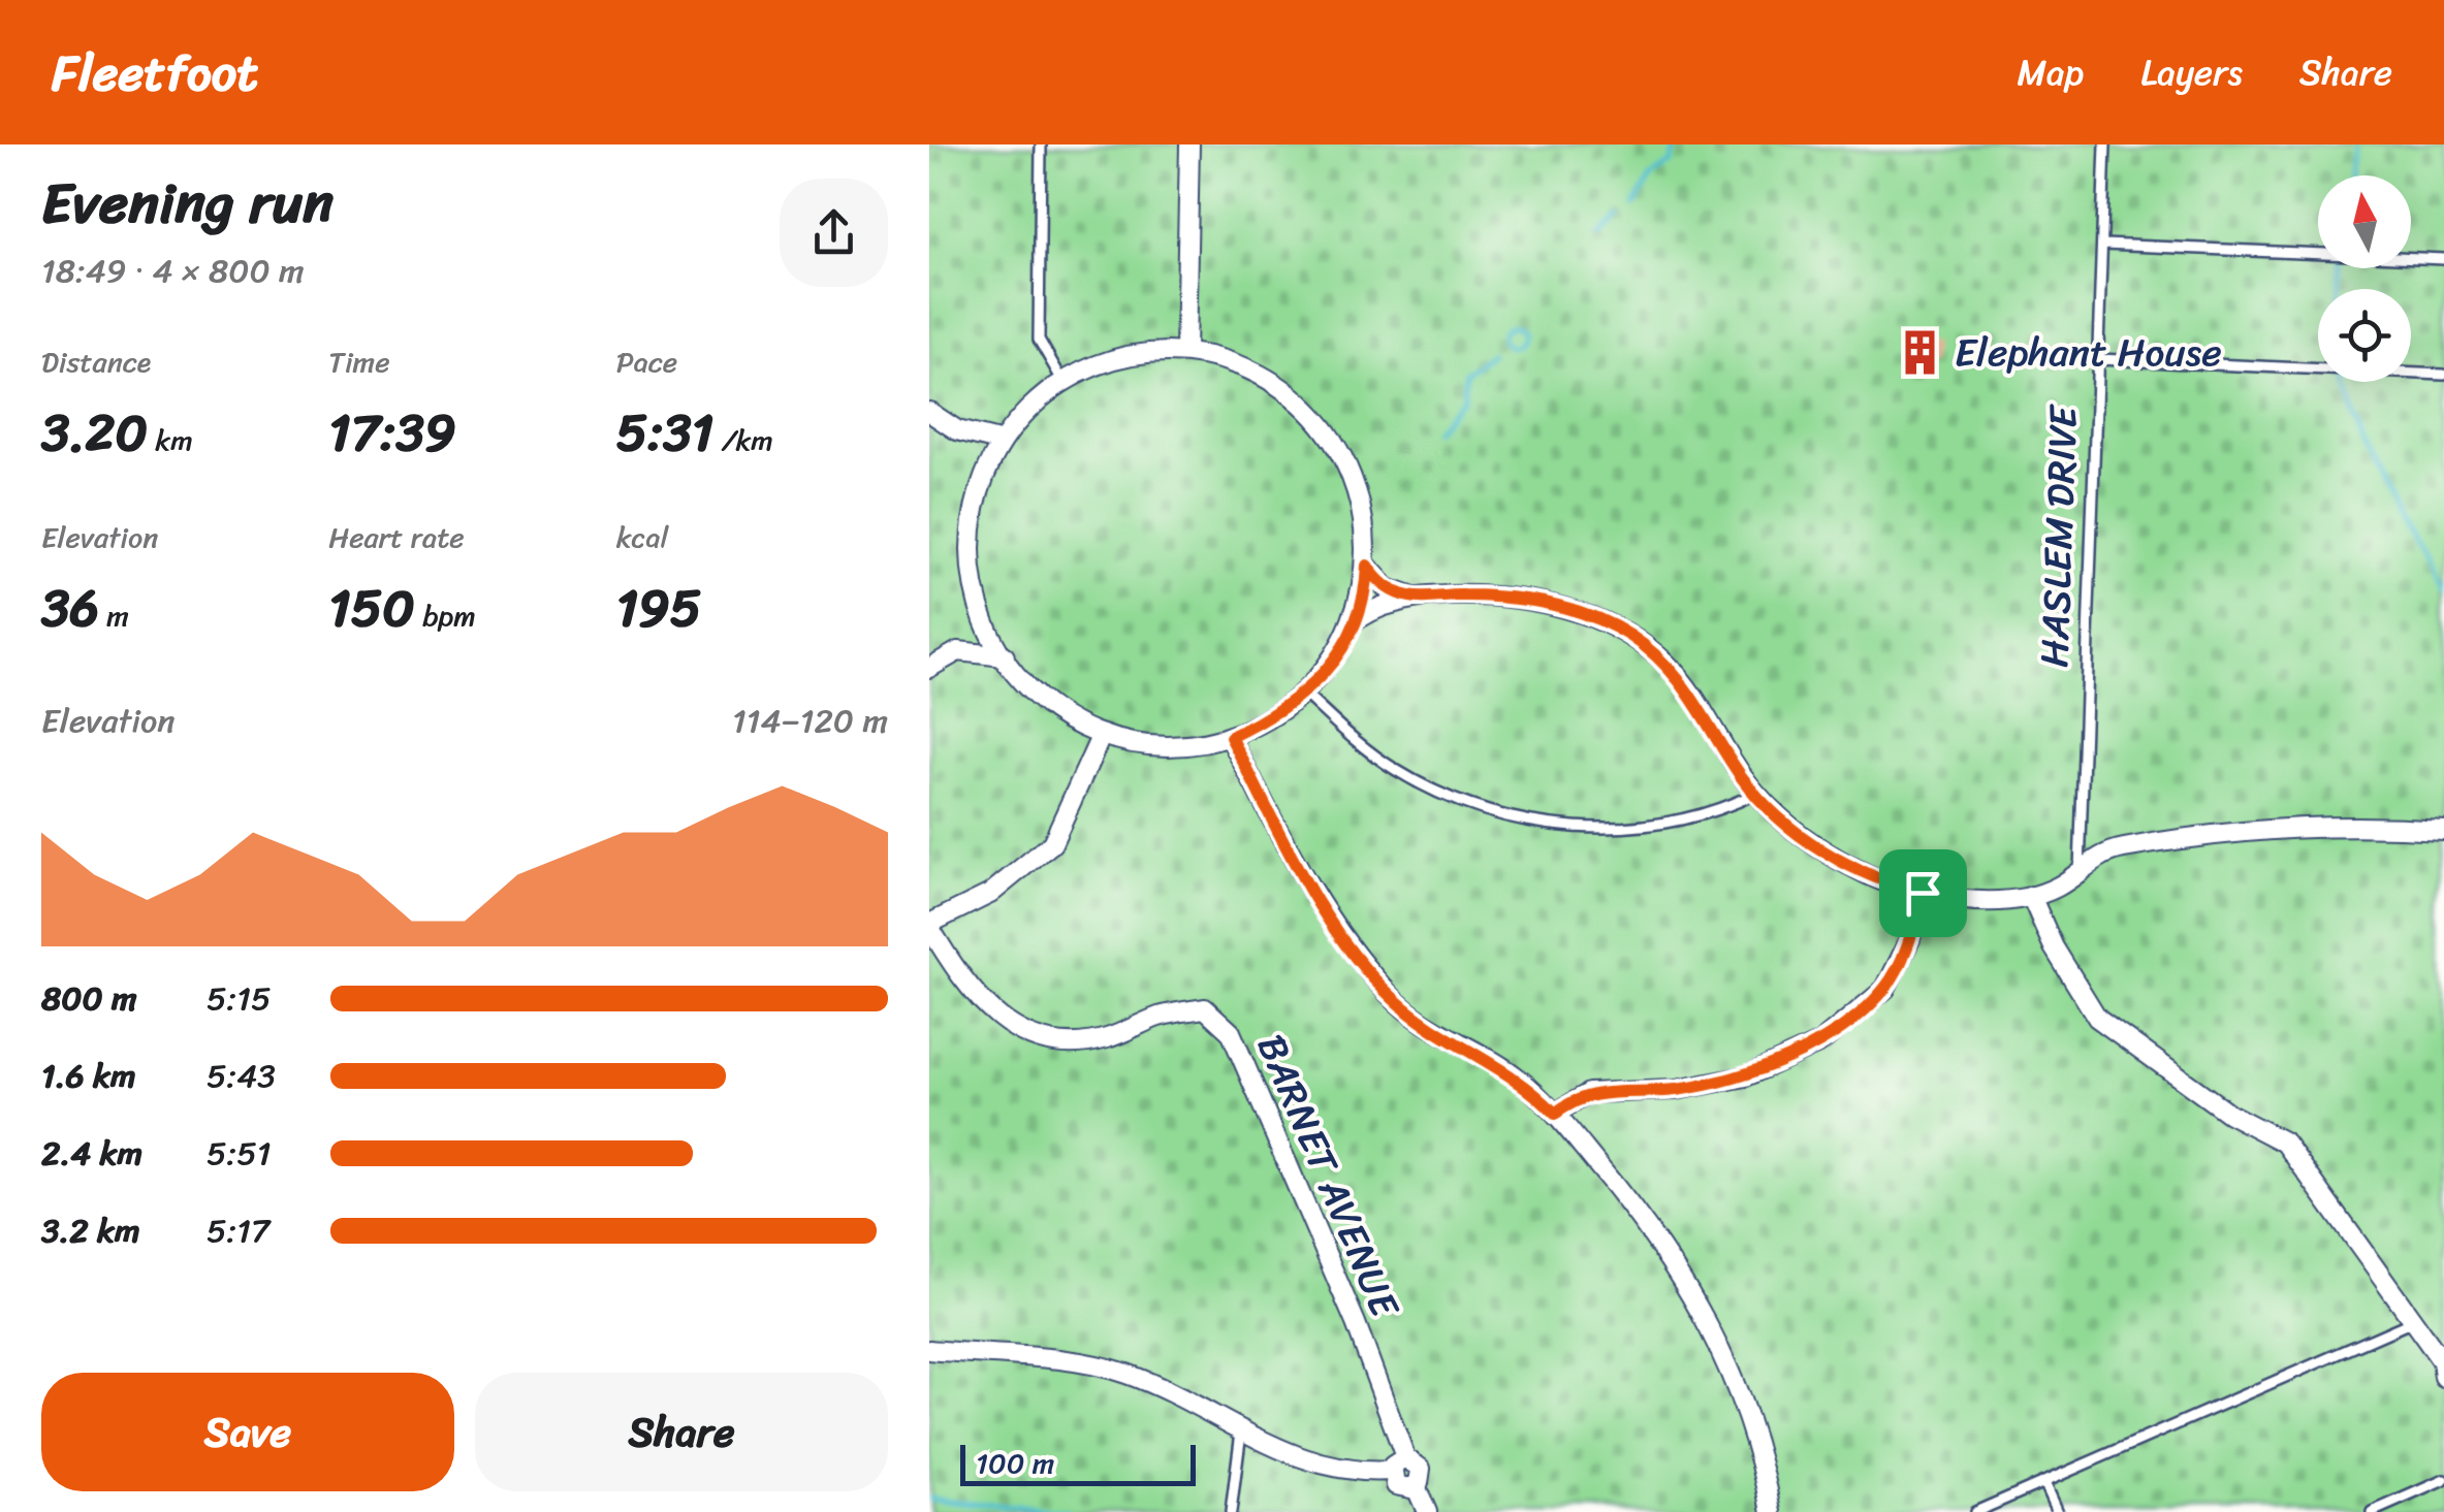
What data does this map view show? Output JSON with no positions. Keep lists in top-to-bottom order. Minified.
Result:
{"streets":{"street":["BARNET AVENUE"],"lane":["HASLEM DRIVE"]},"places":{"building":["Elephant House"]},"scale_bar":"100 m","north":"top","page":{"header":"Fleetfoot","nav":["Map","Layers","Share"],"heading":["Evening run","18:49 · 4 × 800 m"],"stats":[["Distance","3.20 km"],["Time","17:39"],["Pace","5:31 /km"],["Elevation","36 m"],["Heart rate","150 bpm"],["kcal","195"]],"chart":["Elevation","114–120 m"],"list":[{"name":"800 m","note":"5:15"},{"name":"1.6 km","note":"5:43"},{"name":"2.4 km","note":"5:51"},{"name":"3.2 km","note":"5:17"}],"buttons":["Save","Share"],"scale":"100 m"}}
